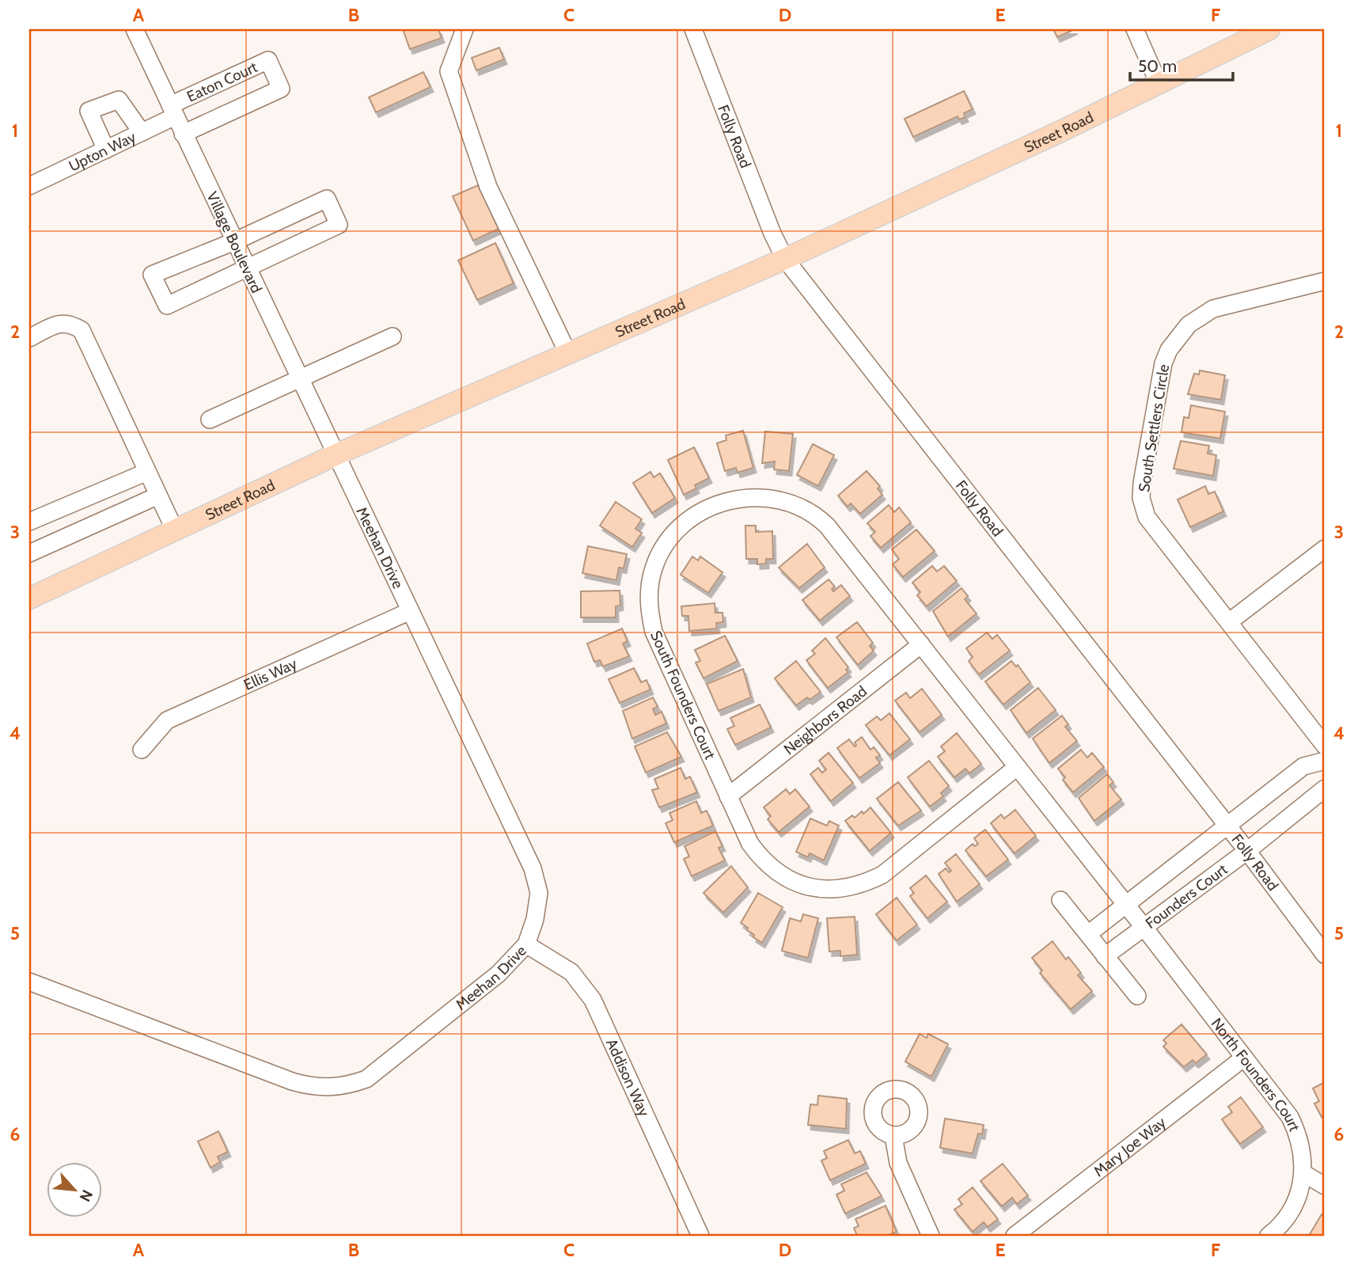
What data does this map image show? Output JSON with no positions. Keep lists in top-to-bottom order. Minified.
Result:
{"streets":{"main road":["Street Road"],"street":["Eaton Court","Folly Road","Upton Way","Village Boulevard","South Settlers Circle","Meehan Drive","Ellis Way","South Founders Court","Neighbors Road","Founders Court","North Founders Court","Addison Way","Mary Joe Way"]},"crossings":[["Eaton Court","Upton Way"],["Eaton Court","Village Boulevard"],["Street Road","Folly Road"],["Street Road","Village Boulevard"],["Street Road","Meehan Drive"],["Folly Road","Founders Court"],["Upton Way","Village Boulevard"],["Village Boulevard","Meehan Drive"],["Meehan Drive","Ellis Way"],["Meehan Drive","Addison Way"],["South Founders Court","Neighbors Road"],["South Founders Court","Founders Court"],["Founders Court","North Founders Court"],["North Founders Court","Mary Joe Way"]],"scale_bar":"50 m","north":"bottom right","grid":{"columns":["A","B","C","D","E","F"],"rows":["1","2","3","4","5","6"]}}
